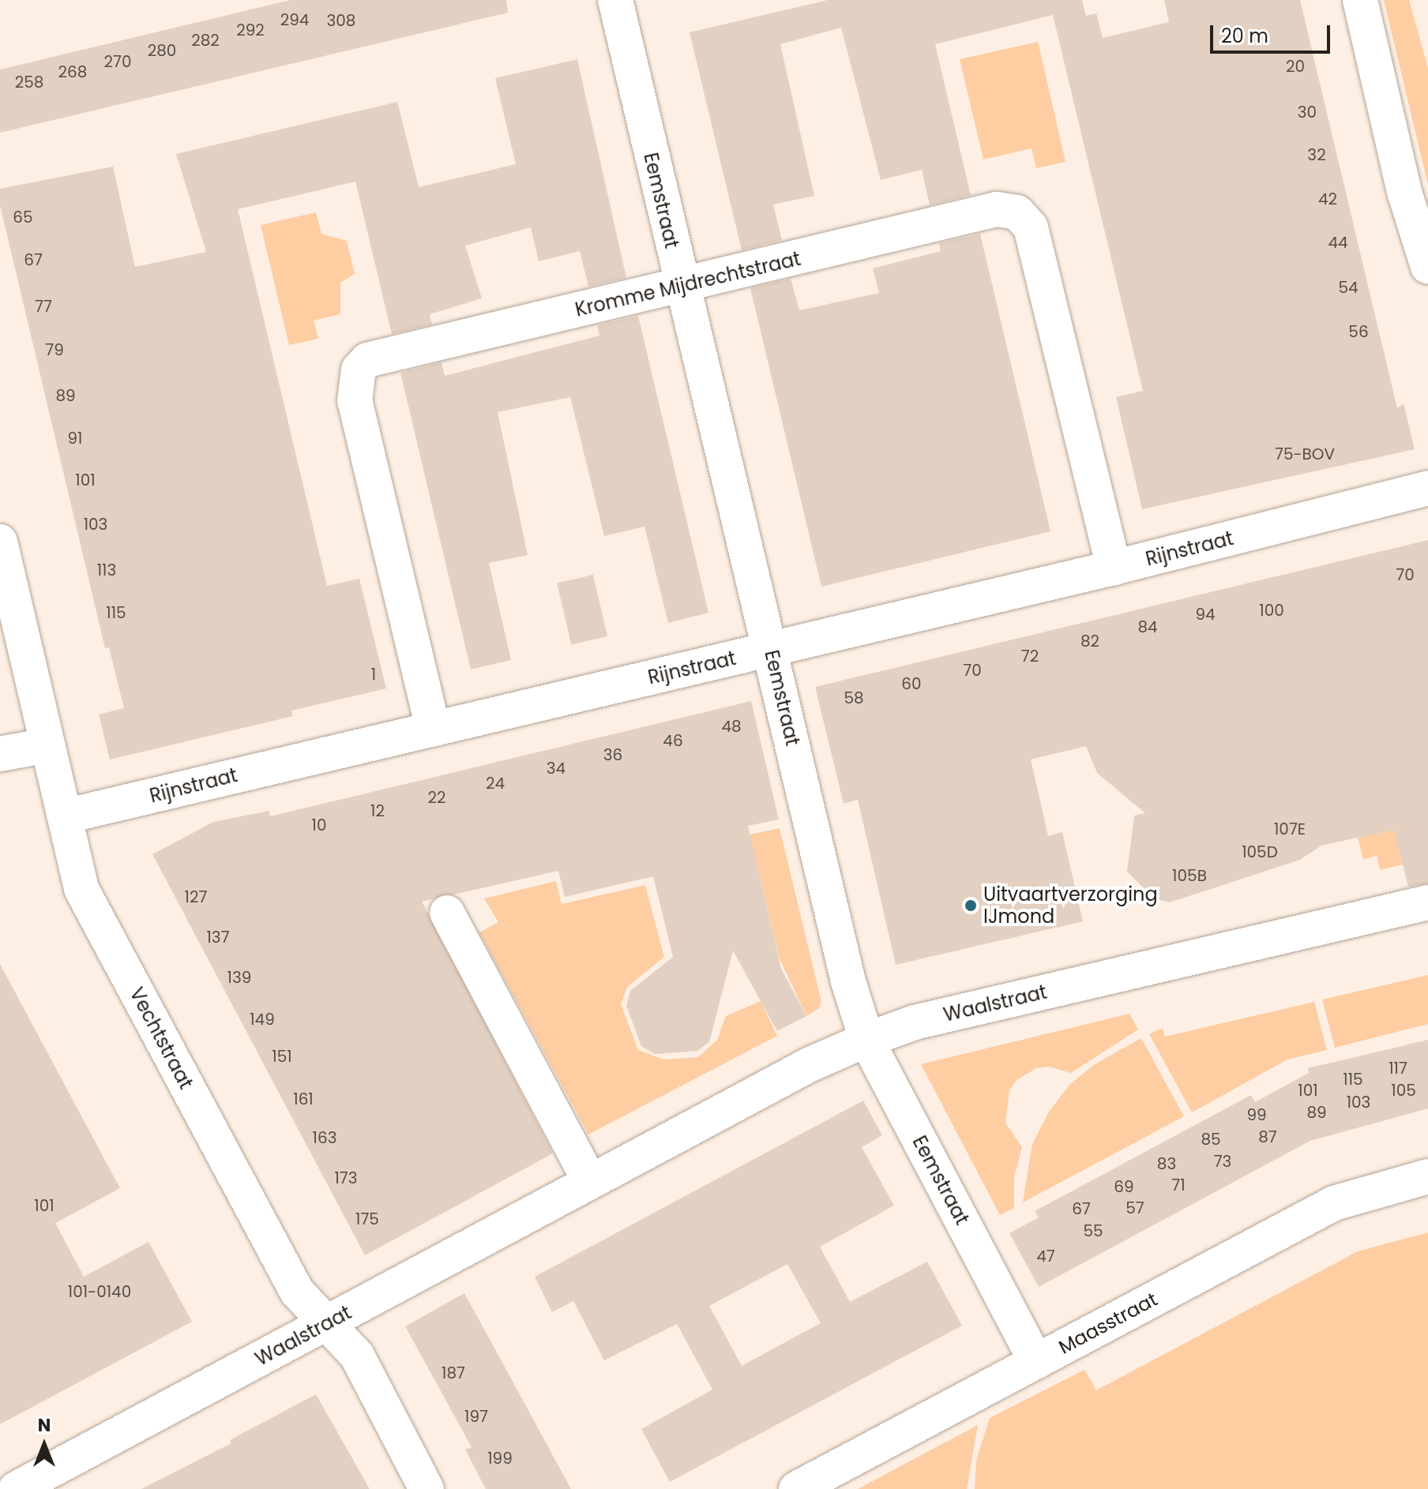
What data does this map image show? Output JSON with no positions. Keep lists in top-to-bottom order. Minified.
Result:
{"streets":{"street":["Eemstraat","Kromme Mijdrechtstraat","Rijnstraat","Waalstraat","Vechtstraat","Maasstraat"]},"crossings":[["Eemstraat","Kromme Mijdrechtstraat"],["Eemstraat","Rijnstraat"],["Eemstraat","Waalstraat"],["Eemstraat","Maasstraat"],["Kromme Mijdrechtstraat","Rijnstraat"],["Rijnstraat","Vechtstraat"],["Waalstraat","Vechtstraat"]],"places":["Uitvaartverzorging IJmond"],"house_numbers":["294","308","292","282","280","270","20","268","258","30","32","42","65","44","67","54","77","56","79","89","91","75-BOV","101","103","113","70","100","115","94","84","82","72","70","1","60","58","48","46","36","34","24","22","12","10","107E","105D","105B","127","137","139","149","151","117","115","101","105","161","103","89","99","87","163","85","73","83","173","71","69","101","57","67","175","55","47","101-0140","187","197","199"],"scale_bar":"20 m","north":"top"}
